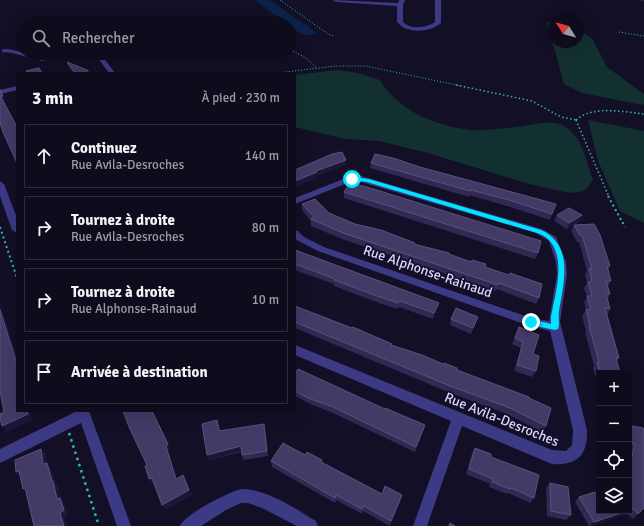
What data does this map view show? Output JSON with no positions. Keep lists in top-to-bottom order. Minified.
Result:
{"streets":{"street":["Rue Alphonse-Rainaud","Rue Avila-Desroches"]},"crossings":[["Rue Alphonse-Rainaud","Rue Avila-Desroches"]],"north":"top left","page":{"search":"Rechercher","heading":["3 min","À pied · 230 m"],"list":[["Continuez","Rue Avila-Desroches","140 m"],["Tournez à droite","Rue Avila-Desroches","80 m"],["Tournez à droite","Rue Alphonse-Rainaud","10 m"],"Arrivée à destination"],"map_buttons":["+","−"]}}
